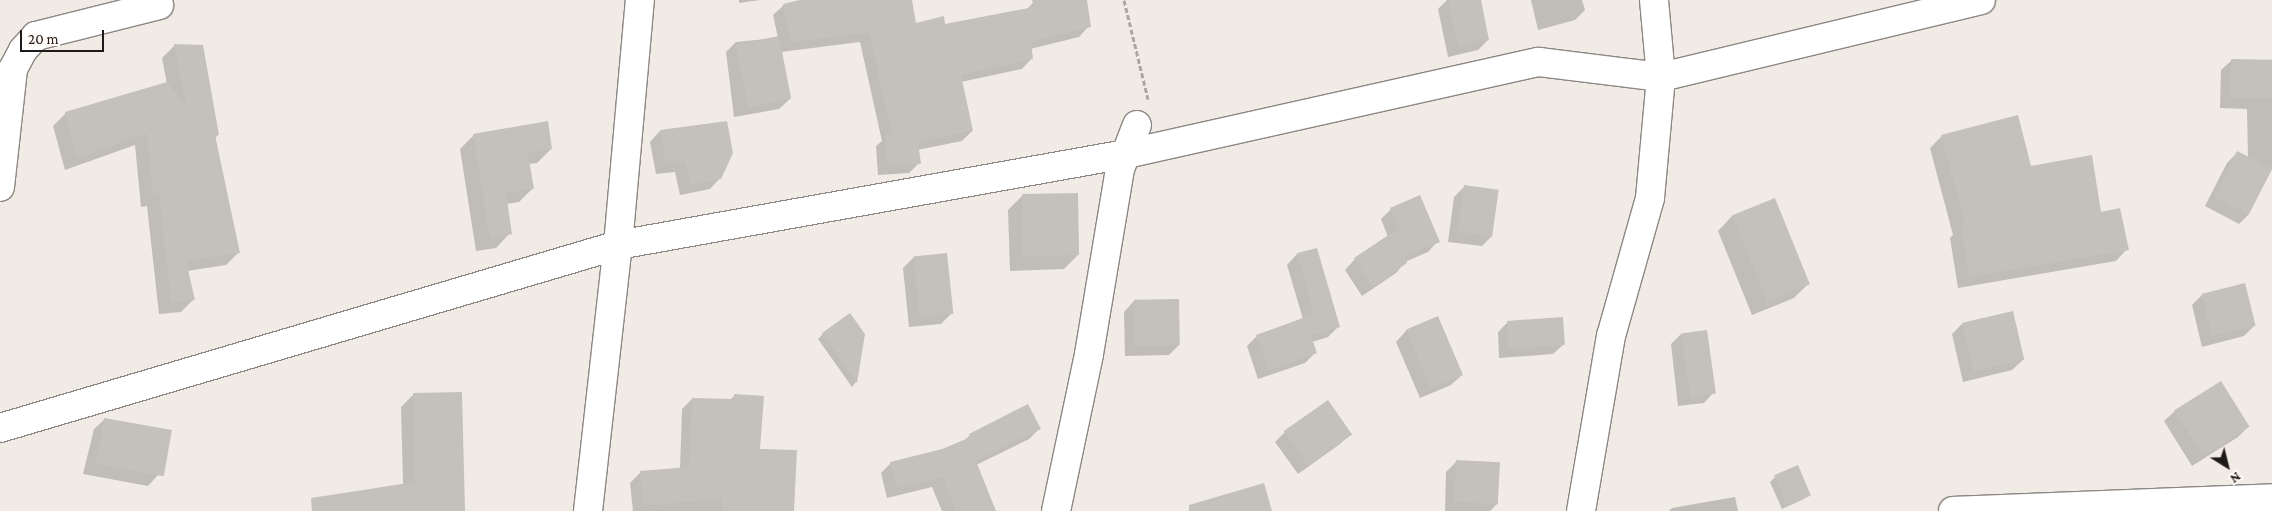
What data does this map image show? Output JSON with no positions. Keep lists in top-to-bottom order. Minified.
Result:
{"scale_bar":"20 m","north":"bottom right"}
